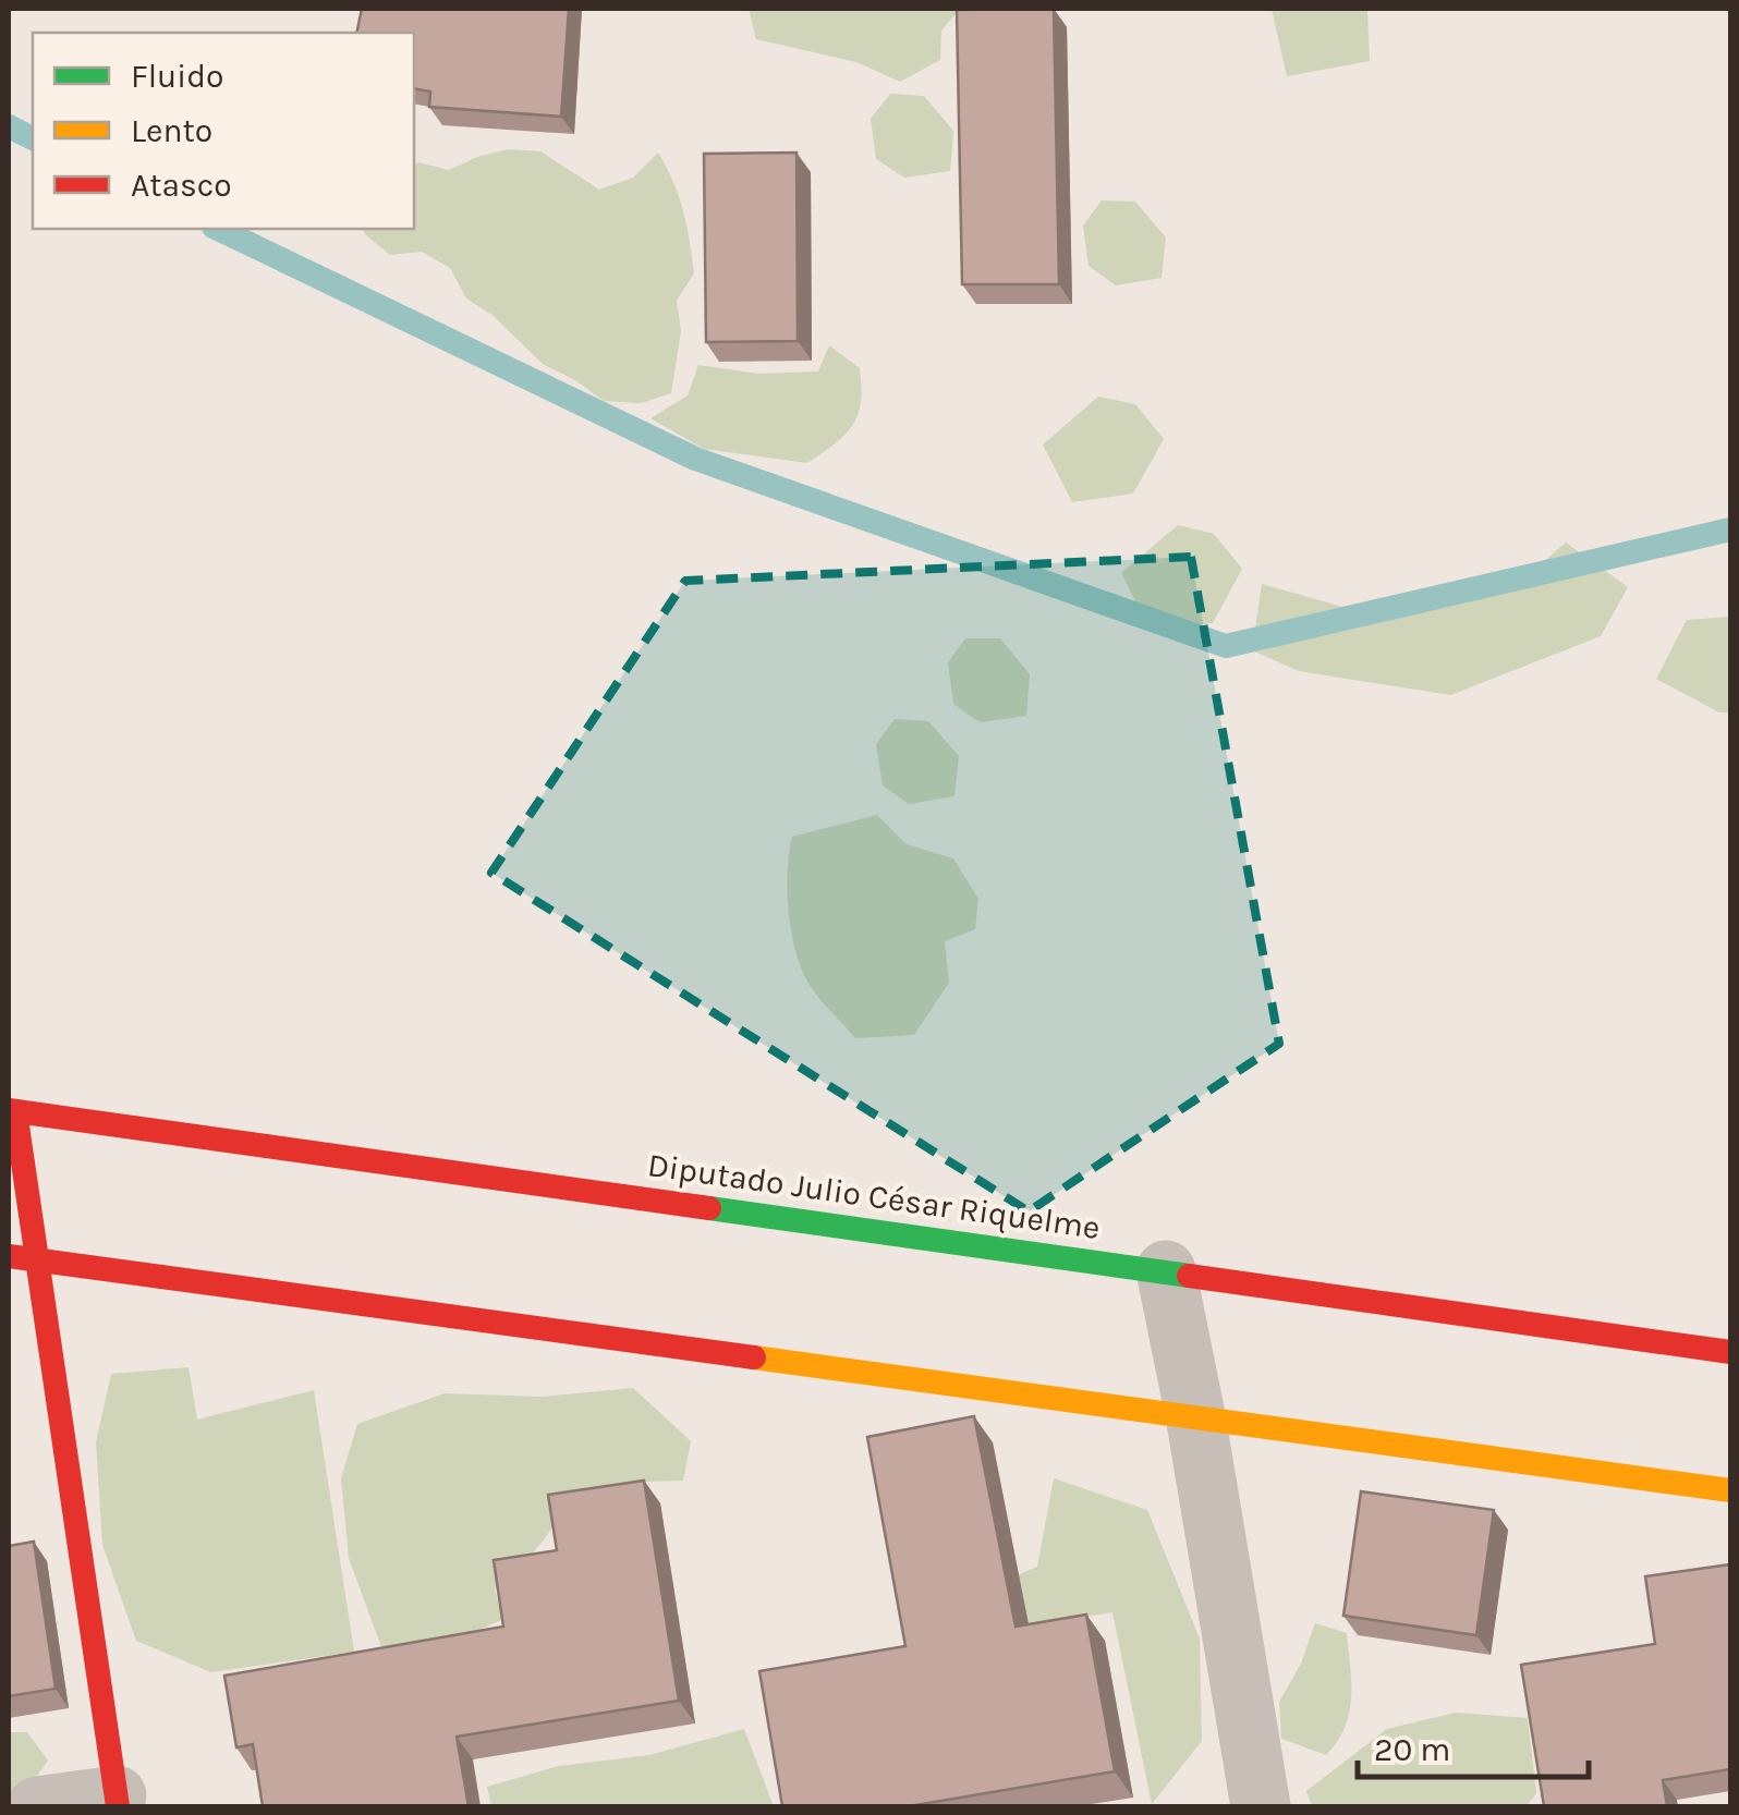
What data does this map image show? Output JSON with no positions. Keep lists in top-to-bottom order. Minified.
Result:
{"streets":{"street":["Diputado Julio César Riquelme"]},"legend":["Fluido","Lento","Atasco"],"scale_bar":"20 m"}
